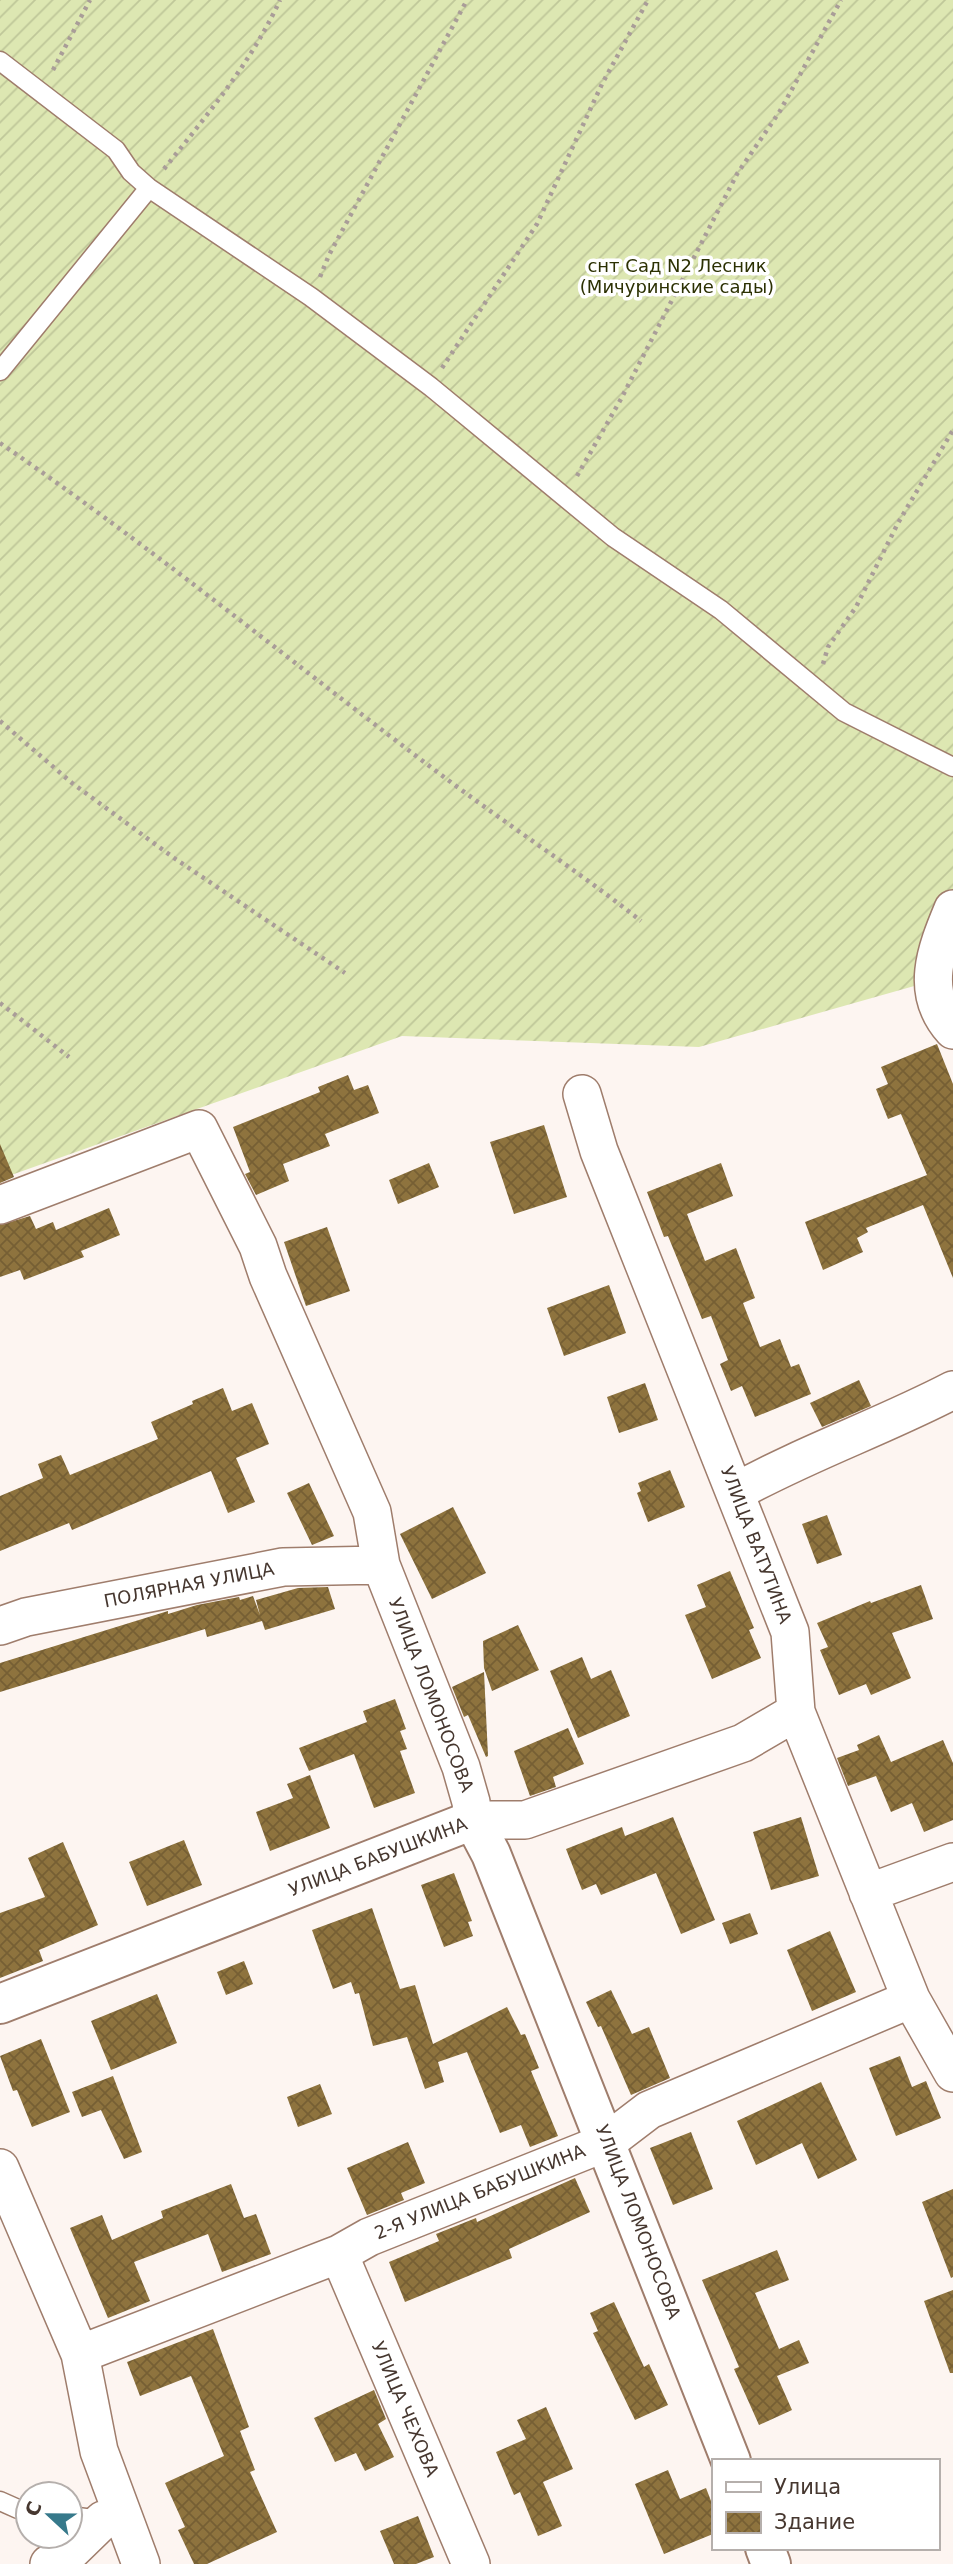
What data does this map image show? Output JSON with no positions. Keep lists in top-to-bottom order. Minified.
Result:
{"streets":{"street":["УЛИЦА ВАТУТИНА","ПОЛЯРНАЯ УЛИЦА","УЛИЦА ЛОМОНОСОВА","УЛИЦА БАБУШКИНА","2-Я УЛИЦА БАБУШКИНА","УЛИЦА ЧЕХОВА"]},"crossings":[["УЛИЦА ВАТУТИНА","УЛИЦА БАБУШКИНА"],["УЛИЦА ВАТУТИНА","2-Я УЛИЦА БАБУШКИНА"],["ПОЛЯРНАЯ УЛИЦА","УЛИЦА ЛОМОНОСОВА"],["УЛИЦА ЛОМОНОСОВА","УЛИЦА БАБУШКИНА"],["УЛИЦА ЛОМОНОСОВА","2-Я УЛИЦА БАБУШКИНА"],["2-Я УЛИЦА БАБУШКИНА","УЛИЦА ЧЕХОВА"]],"parks":["снт Сад N2 Лесник (Мичуринские сады)"],"legend":["Улица","Здание"],"north":"left"}
